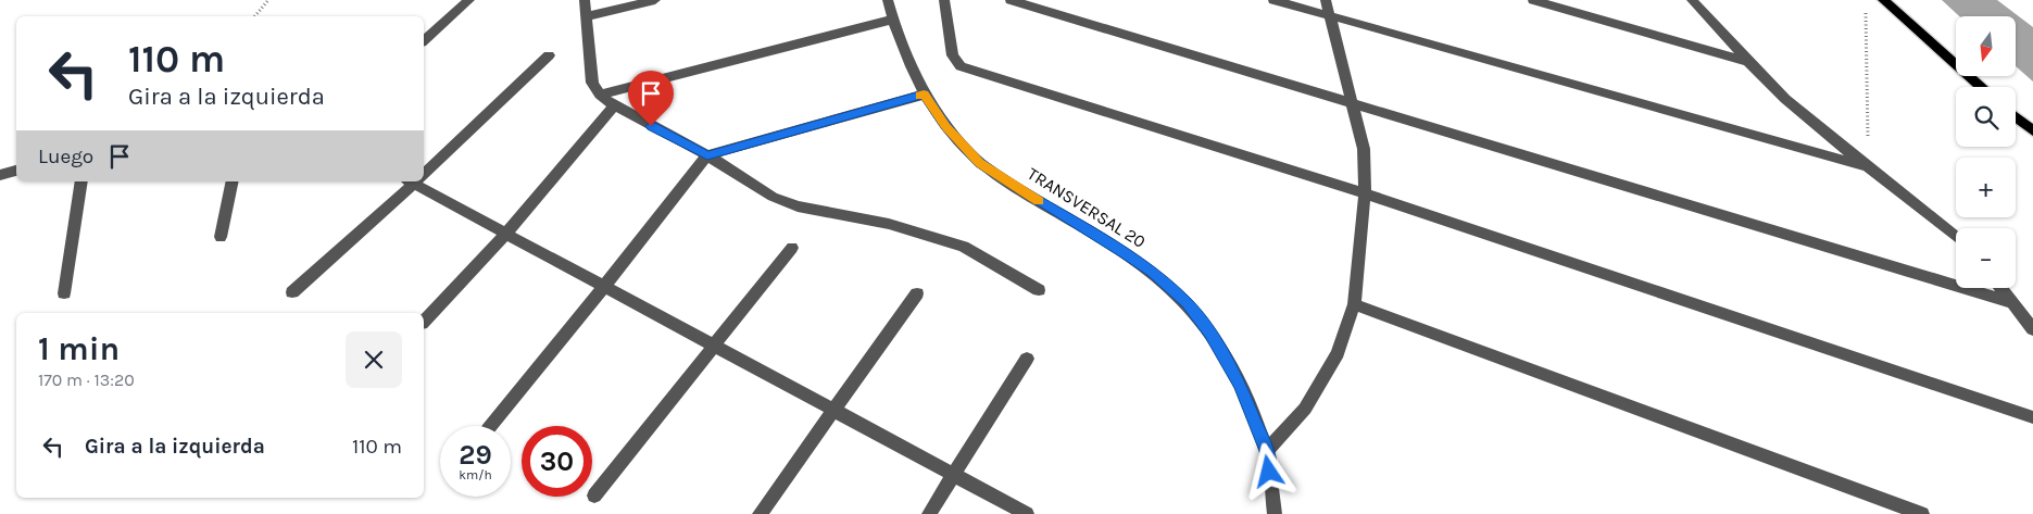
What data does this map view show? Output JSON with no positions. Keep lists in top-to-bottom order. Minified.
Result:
{"streets":{"street":["TRANSVERSAL 20"]},"north":"bottom","page":{"map_buttons":["+","−"],"turn":["110 m","Gira a la izquierda"],"then":"Luego","heading":["1 min","170 m · 13:20"],"list":[{"name":"Gira a la izquierda","value":"110 m"}],"speed":"29 km/h","limit":"30"}}
